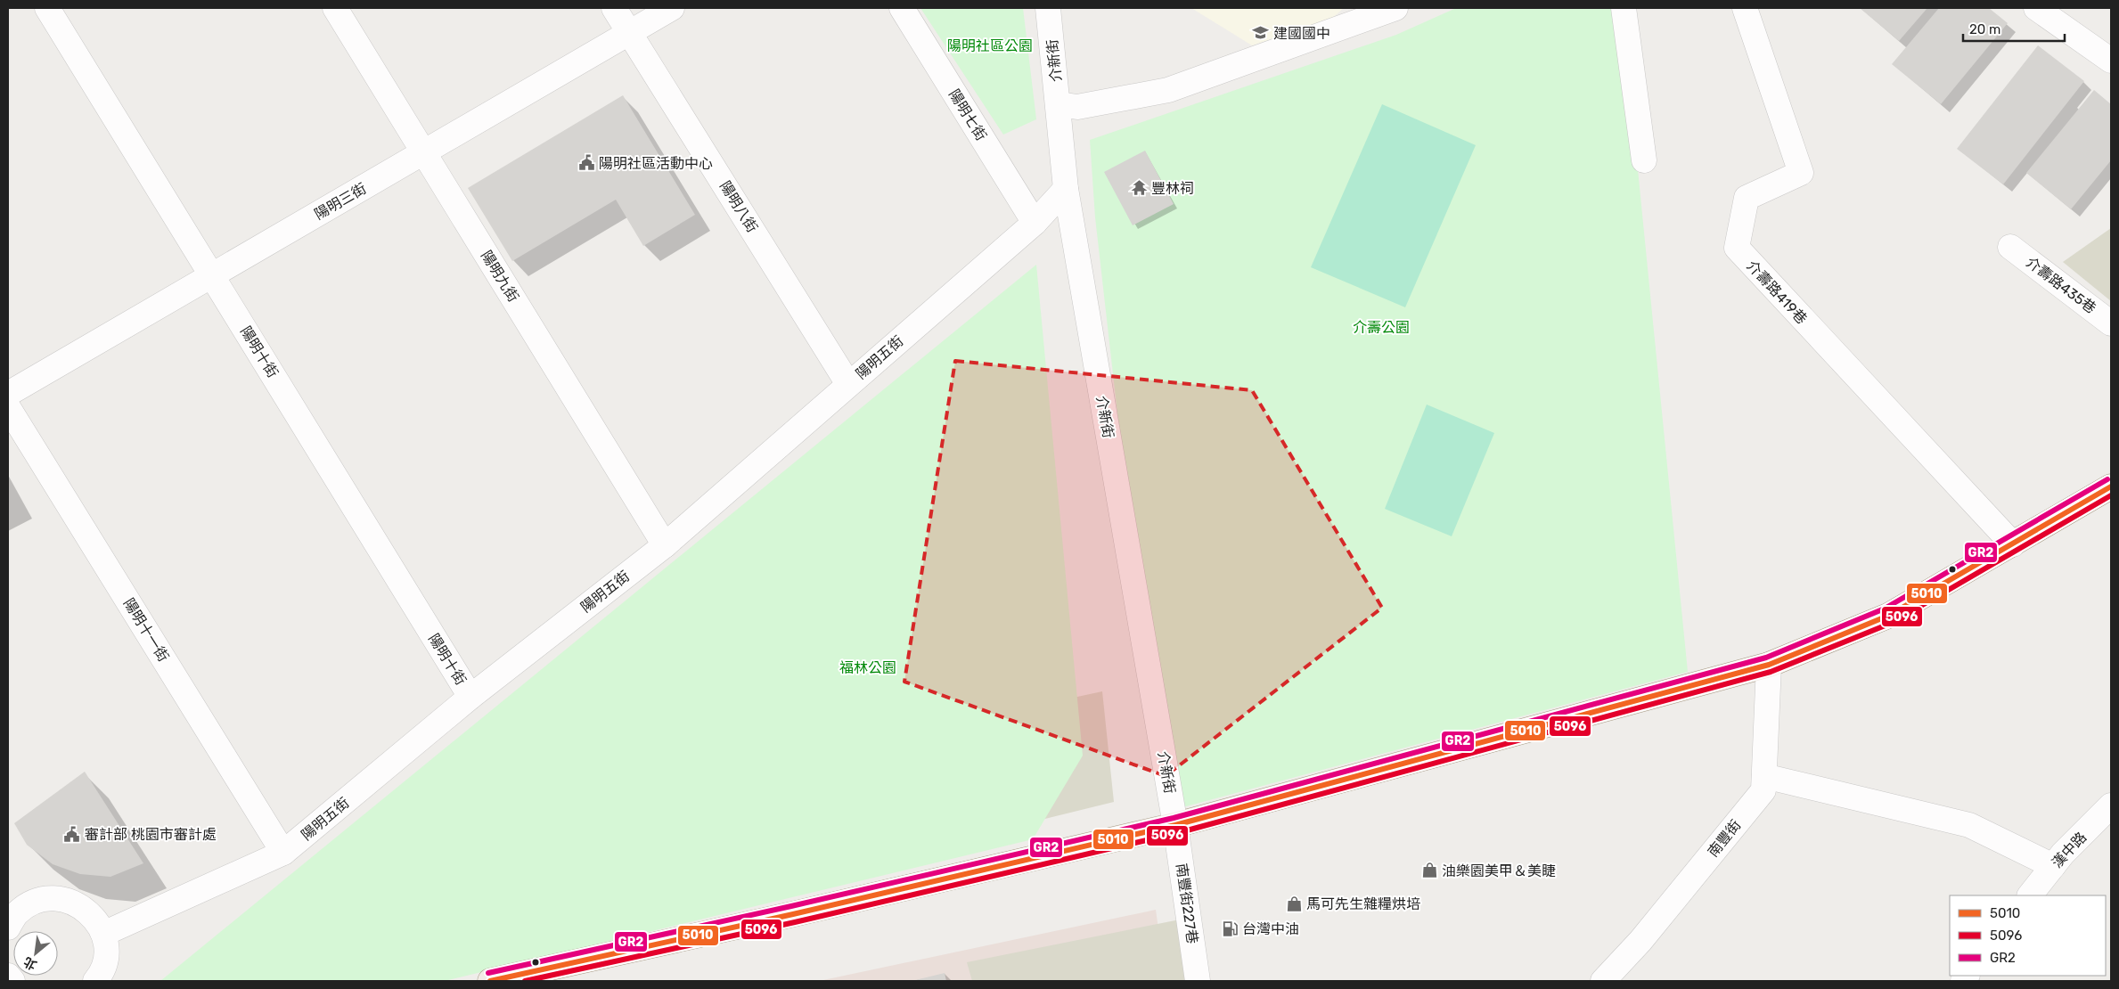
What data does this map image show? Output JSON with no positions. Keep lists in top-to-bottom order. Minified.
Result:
{"streets":{"street":["介新街","陽明七街","陽明三街","陽明八街","陽明九街","介壽路435巷","介壽路419巷","陽明十街","陽明五街","陽明十一街","南豐街","漢中路","南豐街227巷"]},"crossings":[["介新街","陽明五街"],["介新街","南豐街227巷"],["陽明七街","陽明五街"],["陽明三街","陽明八街"],["陽明三街","陽明九街"],["陽明三街","陽明十街"],["陽明八街","陽明五街"],["陽明九街","陽明五街"],["陽明十街","陽明五街"],["陽明五街","陽明十一街"]],"parks":["陽明社區公園","介壽公園","福林公園"],"places":{"school or university":["建國國中"],"public building":["陽明社區活動中心","審計部 桃園市審計處"],"temple":["豐林祠"],"shop":["油樂園美甲＆美睫","馬可先生雜糧烘培"],"fuel station":["台灣中油"]},"lines":["transit line GR2","transit line 5010","transit line 5096"],"legend":["5010","5096","GR2"],"scale_bar":"20 m","north":"bottom left"}
